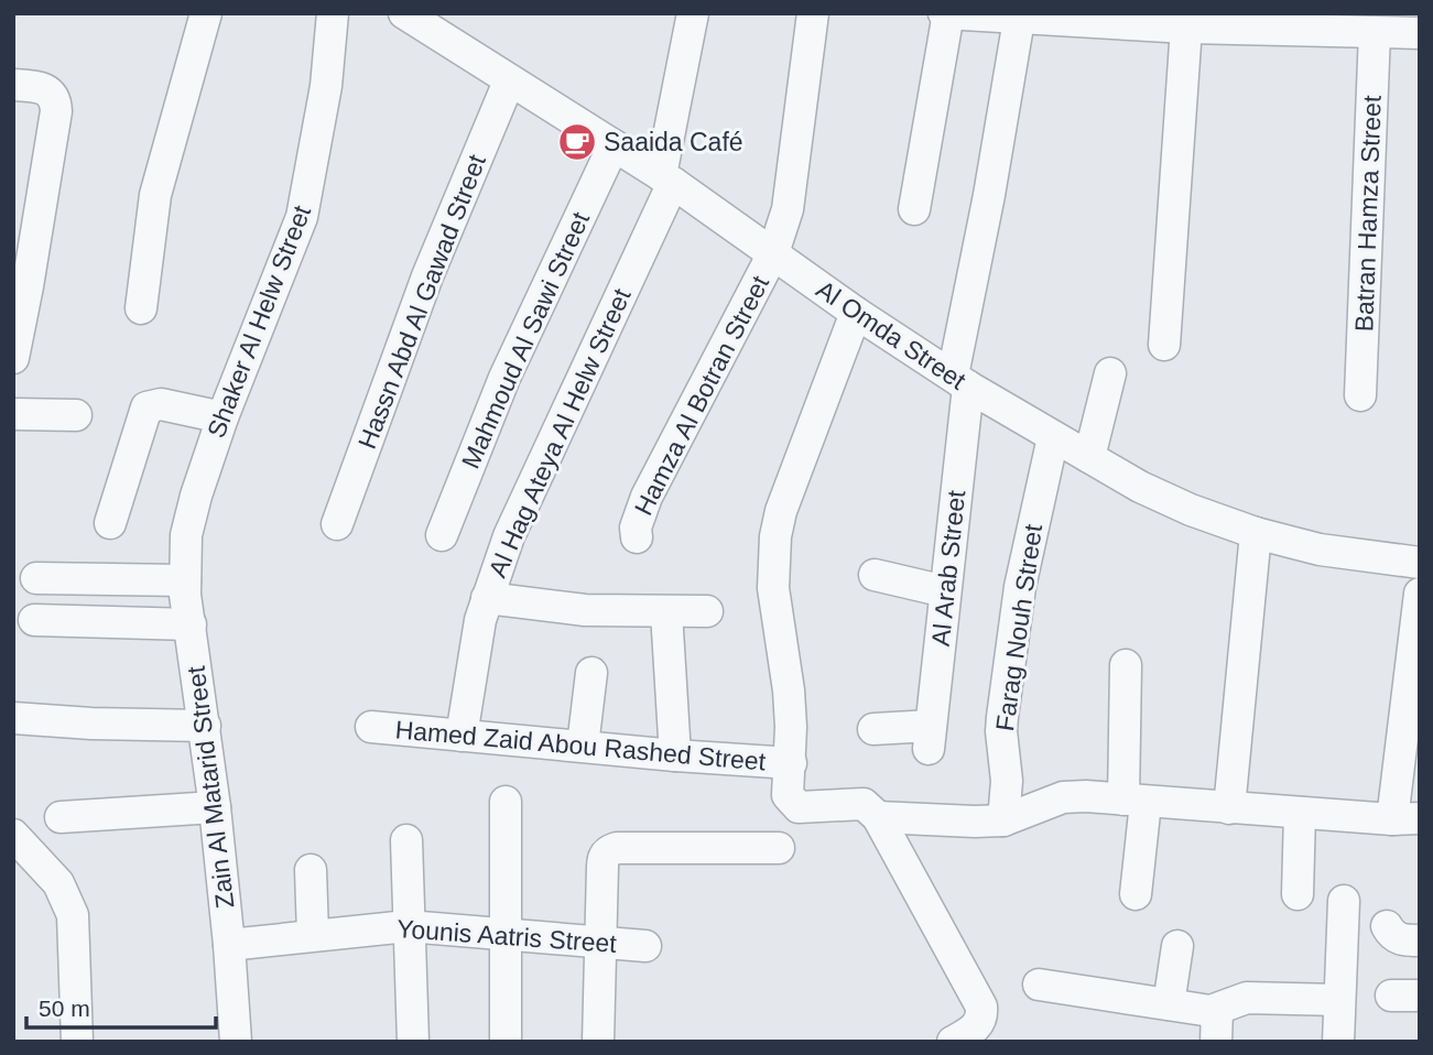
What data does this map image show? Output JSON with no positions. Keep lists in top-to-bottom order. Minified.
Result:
{"streets":{"street":["Batran Hamza Street","Hassn Abd Al Gawad Street","Shaker Al Helw Street","Al Omda Street","Mahmoud Al Sawi Street","Hamza Al Botran Street","Al Hag Ateya Al Helw Street","Al Arab Street","Farag Nouh Street","Hamed Zaid Abou Rashed Street","Zain Al Matarid Street","Younis Aatris Street"]},"crossings":[["Hassn Abd Al Gawad Street","Al Omda Street"],["Shaker Al Helw Street","Zain Al Matarid Street"],["Al Omda Street","Mahmoud Al Sawi Street"],["Al Omda Street","Hamza Al Botran Street"],["Al Omda Street","Al Hag Ateya Al Helw Street"],["Al Omda Street","Al Arab Street"],["Al Omda Street","Farag Nouh Street"],["Al Hag Ateya Al Helw Street","Hamed Zaid Abou Rashed Street"],["Zain Al Matarid Street","Younis Aatris Street"]],"places":{"cafe":["Saaida Café"]},"scale_bar":"50 m"}
